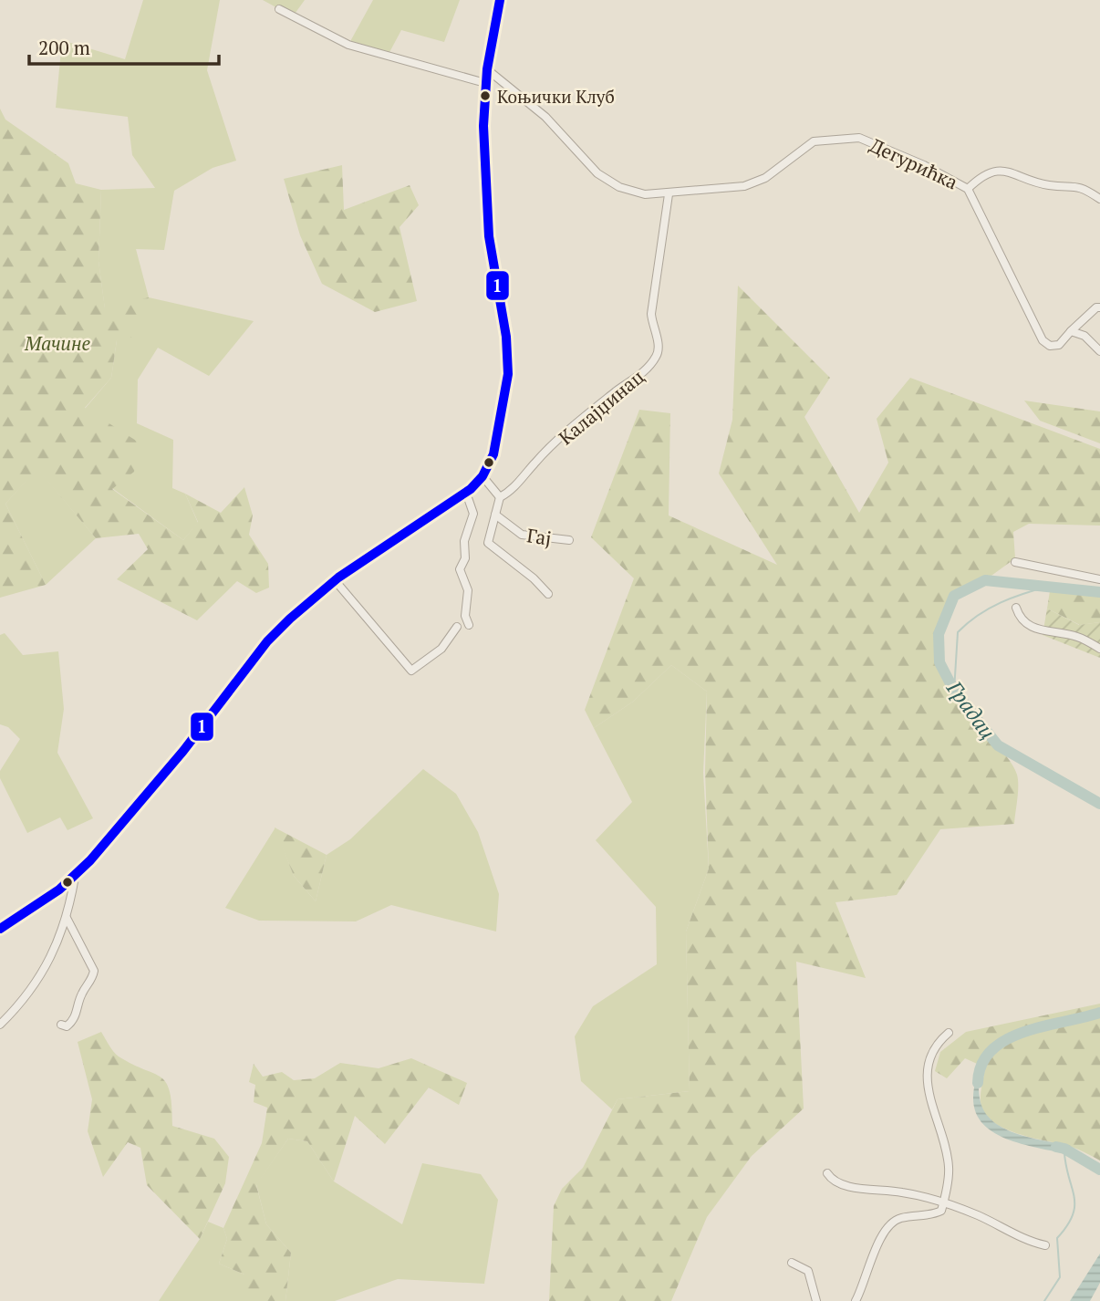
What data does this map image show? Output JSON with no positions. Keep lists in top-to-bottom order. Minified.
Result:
{"streets":{"street":["Дегурићка","Калајџинац","Гај"]},"crossings":[["Дегурићка","Калајџинац"]],"water":["Градац"],"parks":["Мачине"],"places":["Коњички Клуб"],"lines":["transit line 1"],"scale_bar":"200 m"}
